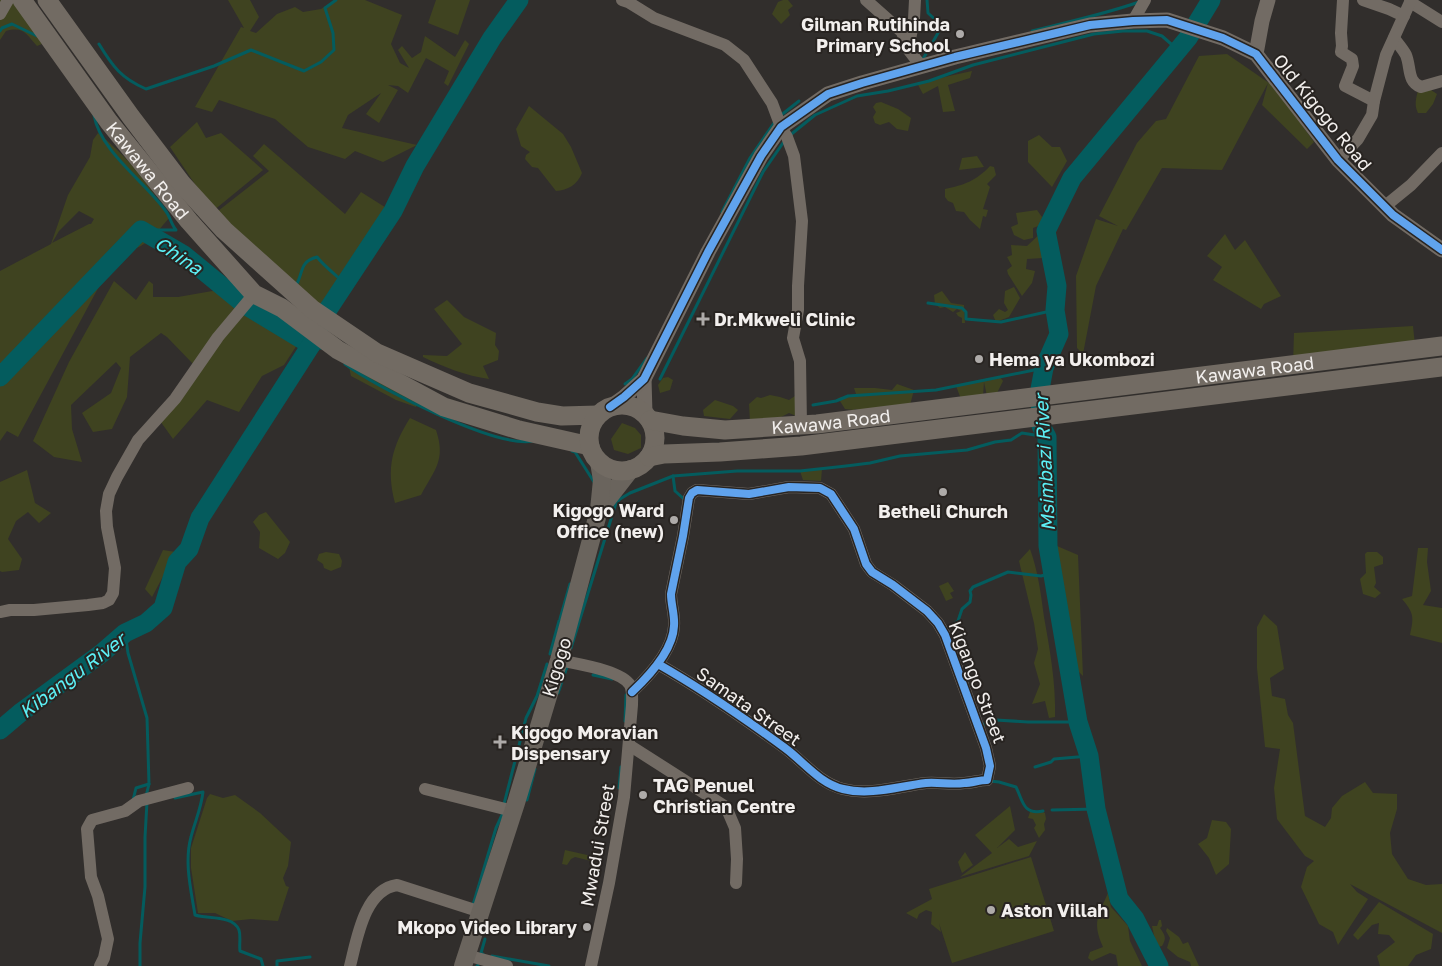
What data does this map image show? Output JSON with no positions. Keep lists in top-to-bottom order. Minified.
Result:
{"streets":{"main road":["Kawawa Road","Kigogo"],"street":["Old Kigogo Road","Kigango Street","Samata Street","Mwadui Street"]},"crossings":[["Kigango Street","Samata Street"],["Kigango Street","Mwadui Street"]],"water":["China","Msimbazi River","Kibangu River"],"places":{"other":["Gilman Rutihinda Primary School","Hema ya Ukombozi","Betheli Church","Kigogo Ward Office (new)","TAG Penuel Christian Centre","Aston Villah","Mkopo Video Library"],"health":["Dr.Mkweli Clinic","Kigogo Moravian Dispensary"]}}
